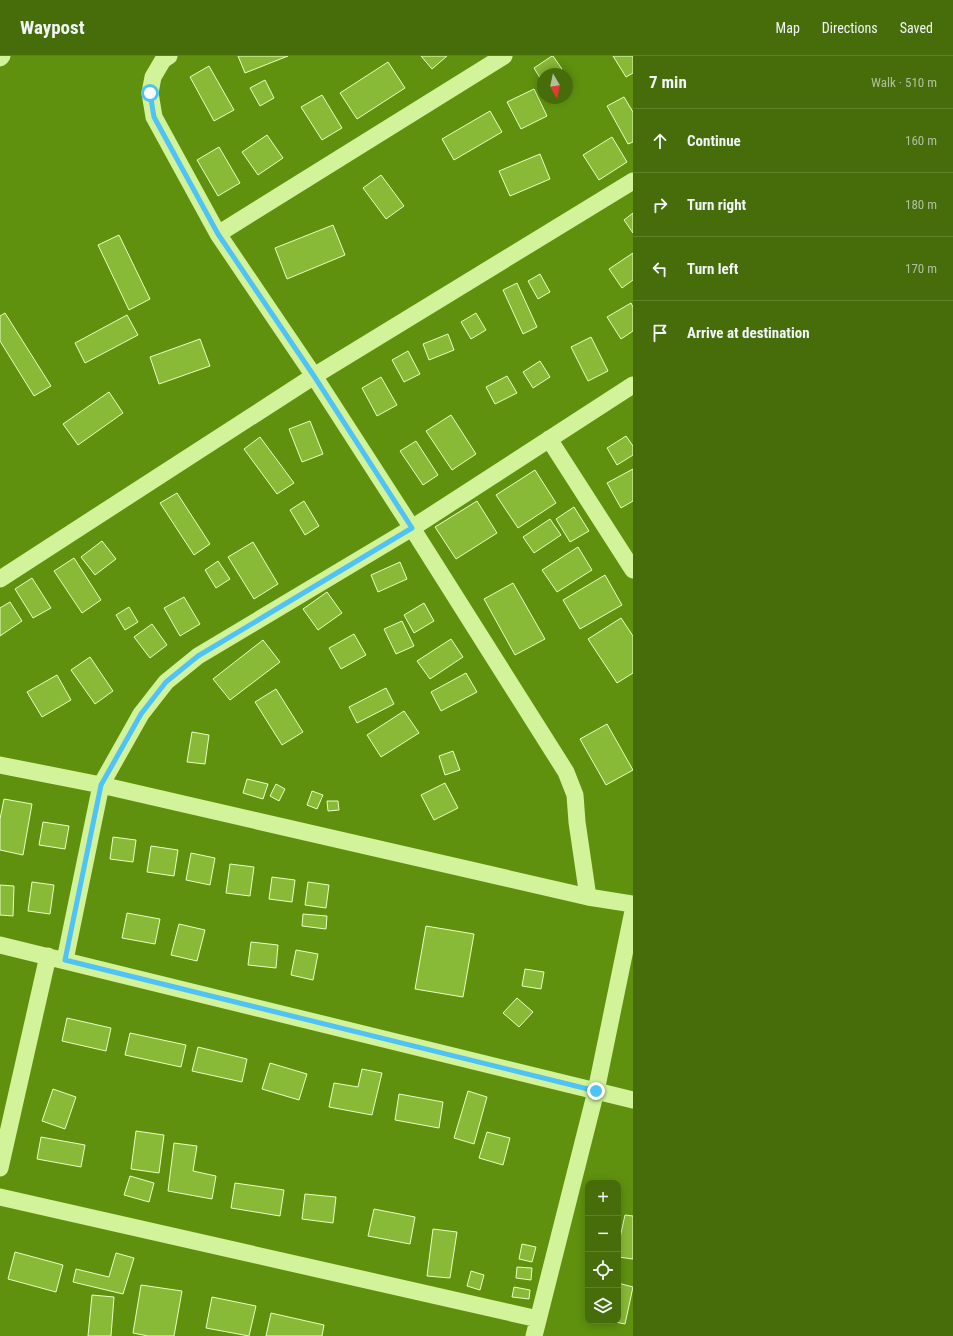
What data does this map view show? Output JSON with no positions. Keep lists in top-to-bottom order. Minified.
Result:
{"north":"bottom","page":{"header":"Waypost","nav":["Map","Directions","Saved"],"heading":["7 min","Walk · 510 m"],"list":[["Continue","160 m"],["Turn right","180 m"],["Turn left","170 m"],"Arrive at destination"],"map_buttons":["+","−"]}}
